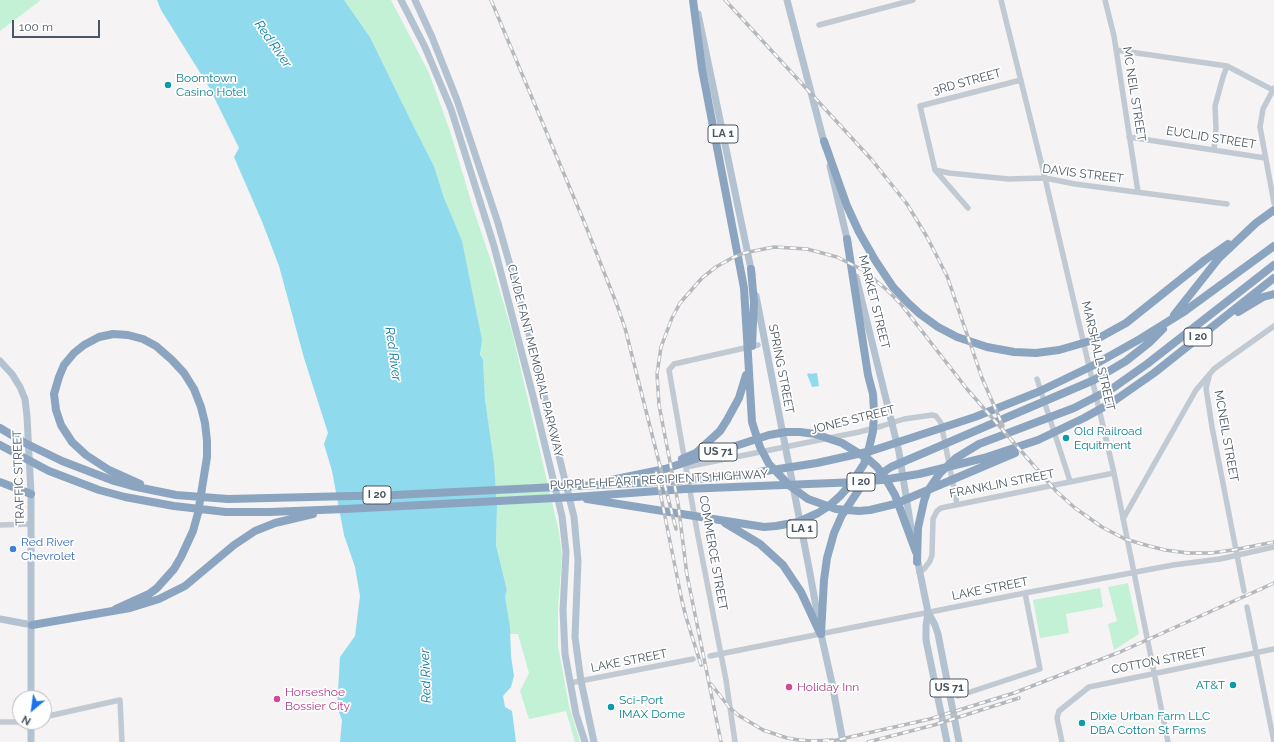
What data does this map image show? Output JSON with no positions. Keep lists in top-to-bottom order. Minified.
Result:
{"streets":{"highway":["I 20","US 71","PURPLE HEART RECIPIENTS HIGHWAY"],"main road":["LA 1","MARKET STREET","CLYDE FANT MEMORIAL PARKWAY","SPRING STREET","TRAFFIC STREET"],"street":["3RD STREET","MC NEIL STREET","EUCLID STREET","DAVIS STREET","MARSHALL STREET","JONES STREET","MCNEIL STREET","FRANKLIN STREET","COMMERCE STREET","LAKE STREET","COTTON STREET"]},"crossings":[["3RD STREET","DAVIS STREET"],["3RD STREET","MARSHALL STREET"],["MC NEIL STREET","EUCLID STREET"],["MC NEIL STREET","DAVIS STREET"],["DAVIS STREET","MARSHALL STREET"],["MARKET STREET","US 71"],["MARKET STREET","FRANKLIN STREET"],["MARKET STREET","LAKE STREET"],["MARSHALL STREET","FRANKLIN STREET"],["MARSHALL STREET","LAKE STREET"],["MARSHALL STREET","COTTON STREET"],["CLYDE FANT MEMORIAL PARKWAY","LAKE STREET"],["SPRING STREET","JONES STREET"],["SPRING STREET","LAKE STREET"],["JONES STREET","FRANKLIN STREET"],["JONES STREET","COMMERCE STREET"],["MCNEIL STREET","LAKE STREET"],["US 71","PURPLE HEART RECIPIENTS HIGHWAY"],["COMMERCE STREET","LAKE STREET"]],"water":["Red River"],"places":["Boomtown Casino Hotel","Old Railroad Equitment","Red River Chevrolet","AT&T","Holiday Inn","Horseshoe Bossier City","Sci-Port IMAX Dome","Dixie Urban Farm LLC DBA Cotton St Farms"],"scale_bar":"100 m","north":"bottom left"}
